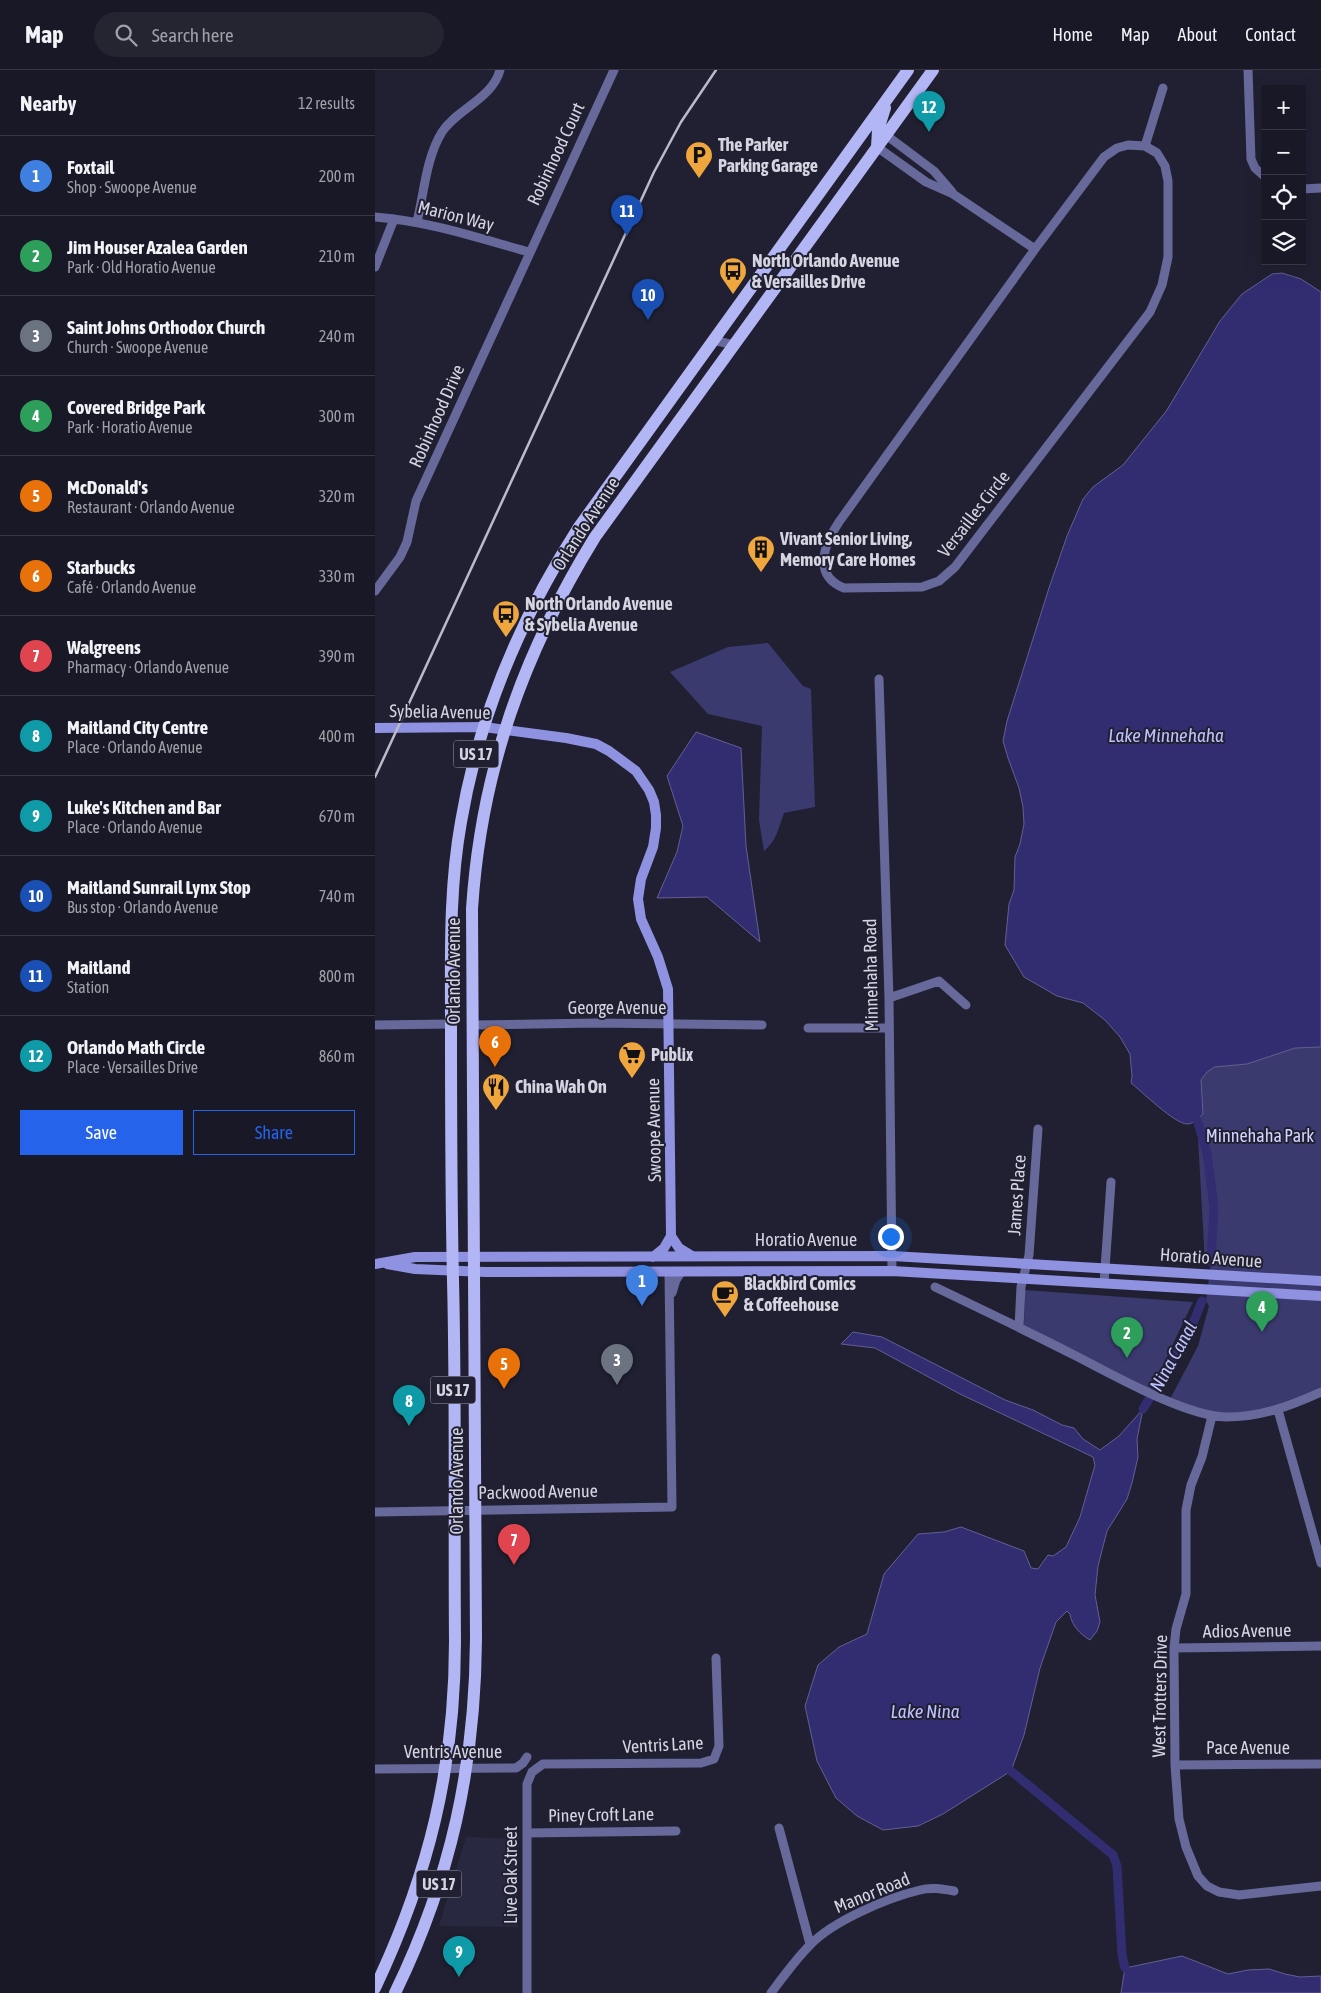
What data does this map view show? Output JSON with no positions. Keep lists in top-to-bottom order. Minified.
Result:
{"streets":{"main road":["Orlando Avenue","Sybelia Avenue","US 17","Swoope Avenue","Horatio Avenue"],"street":["Robinhood Court","Marion Way","Robinhood Drive","Versailles Circle","Minnehaha Road","George Avenue","James Place","Packwood Avenue","Adios Avenue","West Trotters Drive","Ventris Lane","Pace Avenue","Ventris Avenue","Piney Croft Lane","Live Oak Street","Manor Road"]},"crossings":[["Robinhood Court","Marion Way"],["Robinhood Court","Robinhood Drive"],["Marion Way","Robinhood Drive"],["Orlando Avenue","Sybelia Avenue"],["Orlando Avenue","George Avenue"],["Orlando Avenue","Horatio Avenue"],["Orlando Avenue","Packwood Avenue"],["Orlando Avenue","Ventris Avenue"],["Sybelia Avenue","George Avenue"],["Sybelia Avenue","Swoope Avenue"],["Minnehaha Road","Horatio Avenue"],["George Avenue","Swoope Avenue"],["James Place","Horatio Avenue"],["Adios Avenue","West Trotters Drive"],["West Trotters Drive","Pace Avenue"],["Ventris Lane","Live Oak Street"],["Piney Croft Lane","Live Oak Street"]],"water":["Lake Minnehaha","Nina Canal","Lake Nina"],"parks":["Minnehaha Park"],"places":{"parking":["The Parker Parking Garage"],"bus stop":["North Orlando Avenue & Versailles Drive","North Orlando Avenue & Sybelia Avenue"],"building":["Vivant Senior Living, Memory Care Homes"],"supermarket":["Publix"],"restaurant":["China Wah On"],"cafe":["Blackbird Comics & Coffeehouse"]},"page":{"header":"Map","search":"Search here","nav":["Home","Map","About","Contact"],"heading":["Nearby","12 results"],"map_buttons":["+","−"],"pins":["12","11","10","6","1","4","2","3","5","8","7","9"],"list":[{"mark":"1","name":"Foxtail","note":"Shop · Swoope Avenue","value":"200 m"},{"mark":"2","name":"Jim Houser Azalea Garden","note":"Park · Old Horatio Avenue","value":"210 m"},{"mark":"3","name":"Saint Johns Orthodox Church","note":"Church · Swoope Avenue","value":"240 m"},{"mark":"4","name":"Covered Bridge Park","note":"Park · Horatio Avenue","value":"300 m"},{"mark":"5","name":"McDonald's","note":"Restaurant · Orlando Avenue","value":"320 m"},{"mark":"6","name":"Starbucks","note":"Café · Orlando Avenue","value":"330 m"},{"mark":"7","name":"Walgreens","note":"Pharmacy · Orlando Avenue","value":"390 m"},{"mark":"8","name":"Maitland City Centre","note":"Place · Orlando Avenue","value":"400 m"},{"mark":"9","name":"Luke's Kitchen and Bar","note":"Place · Orlando Avenue","value":"670 m"},{"mark":"10","name":"Maitland Sunrail Lynx Stop","note":"Bus stop · Orlando Avenue","value":"740 m"},{"mark":"11","name":"Maitland","note":"Station","value":"800 m"},{"mark":"12","name":"Orlando Math Circle","note":"Place · Versailles Drive","value":"860 m"}],"buttons":["Save","Share"]}}
